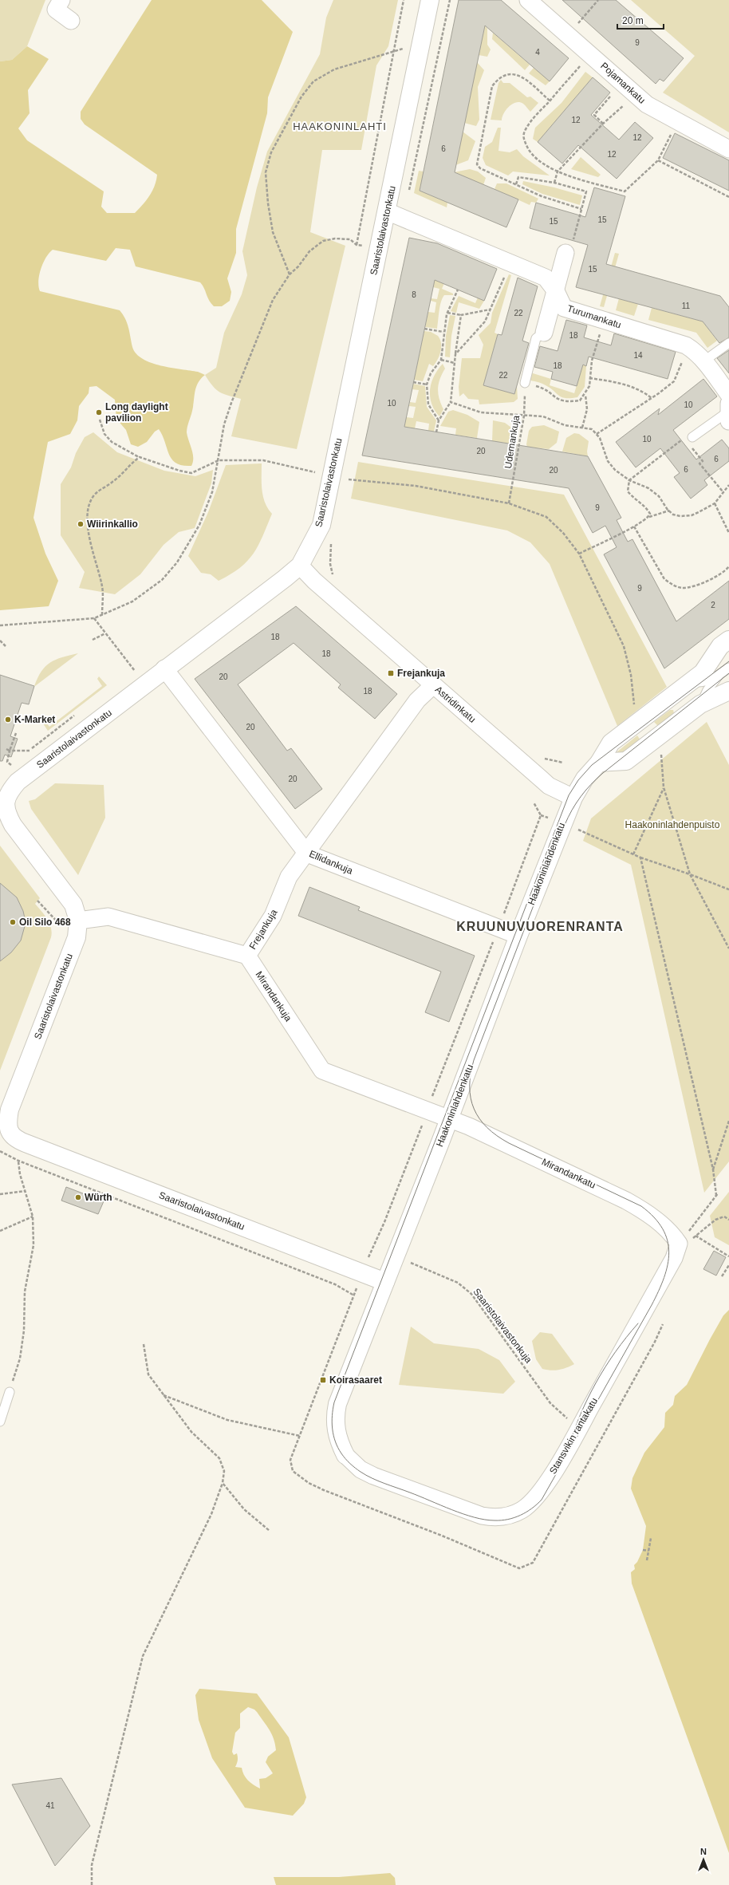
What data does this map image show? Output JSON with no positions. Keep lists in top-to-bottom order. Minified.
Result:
{"streets":{"street":["Pojamankatu","Saaristolaivastonkatu","Turumankatu","Astridinkatu","Ellidankuja","Haakoninlahdenkatu","Frejankuja","Mirandankuja","Mirandankatu","Stansvikin rantakatu"],"path":["Udemankuja","Saaristolaivastonkuja"]},"crossings":[["Saaristolaivastonkatu","Turumankatu"],["Saaristolaivastonkatu","Astridinkatu"],["Saaristolaivastonkatu","Ellidankuja"],["Saaristolaivastonkatu","Haakoninlahdenkatu"],["Astridinkatu","Haakoninlahdenkatu"],["Astridinkatu","Frejankuja"],["Ellidankuja","Haakoninlahdenkatu"],["Ellidankuja","Frejankuja"],["Haakoninlahdenkatu","Mirandankuja"],["Haakoninlahdenkatu","Mirandankatu"],["Haakoninlahdenkatu","Saaristolaivastonkuja"],["Haakoninlahdenkatu","Stansvikin rantakatu"],["Frejankuja","Mirandankuja"],["Mirandankuja","Mirandankatu"],["Mirandankatu","Stansvikin rantakatu"],["Saaristolaivastonkuja","Stansvikin rantakatu"]],"districts":["HAAKONINLAHTI","KRUUNUVUORENRANTA"],"parks":["Haakoninlahdenpuisto"],"places":{"other":["Long daylight pavilion","Wiirinkallio","K-Market","Oil Silo 468","Würth"],"transit":["Frejankuja","Koirasaaret"]},"house_numbers":["9","4","12","12","6","12","15","15","15","8","11","22","18","14","18","22","10","10","10","20","6","6","20","9","9","2","18","18","20","18","20","20","41"],"scale_bar":"20 m","north":"top"}
